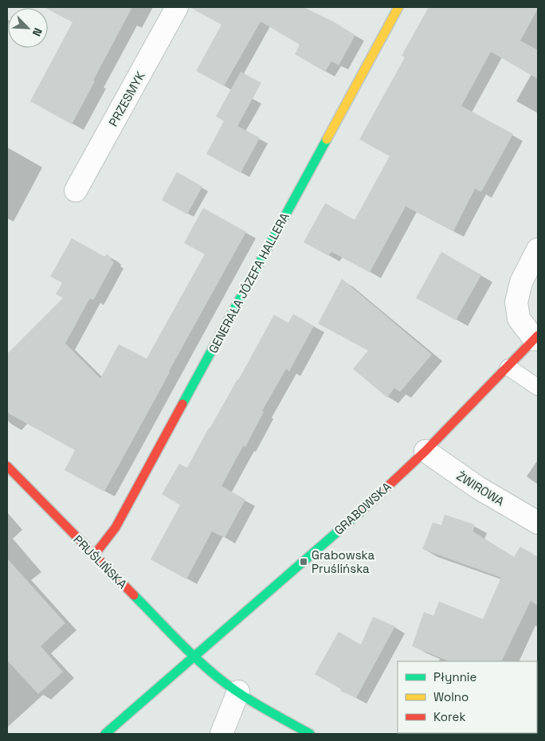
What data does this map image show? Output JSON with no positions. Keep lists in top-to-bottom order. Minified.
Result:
{"streets":{"street":["PRZESMYK","GENERAŁA JÓZEFA HALLERA","ŻWIROWA","GRABOWSKA","PRUŚLIŃSKA"]},"crossings":[["GENERAŁA JÓZEFA HALLERA","PRUŚLIŃSKA"],["ŻWIROWA","GRABOWSKA"],["GRABOWSKA","PRUŚLIŃSKA"]],"places":{"transit":["Grabowska Pruślińska"]},"legend":["Płynnie","Wolno","Korek"],"north":"bottom right"}
